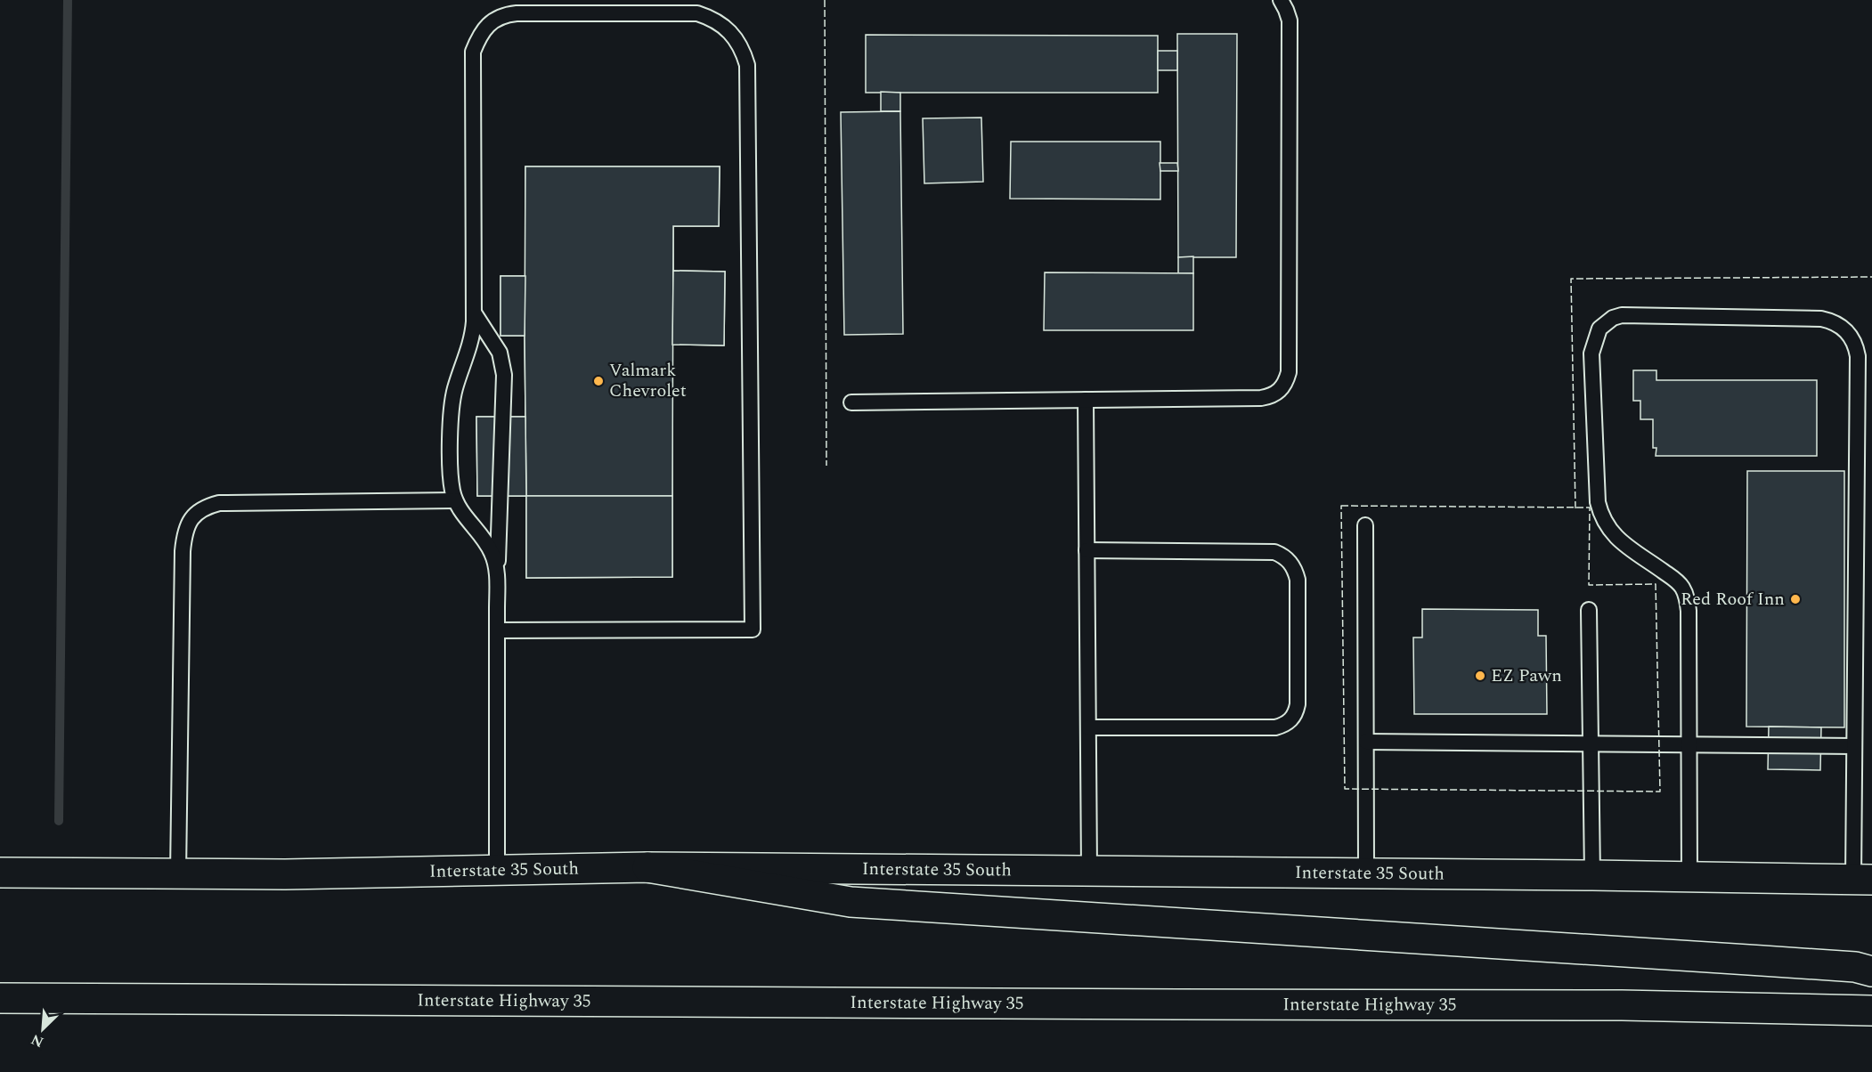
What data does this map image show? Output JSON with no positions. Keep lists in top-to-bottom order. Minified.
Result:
{"streets":{"main road":["Interstate 35 South","Interstate Highway 35"]},"places":["Valmark Chevrolet","Red Roof Inn","EZ Pawn"],"north":"bottom left"}
